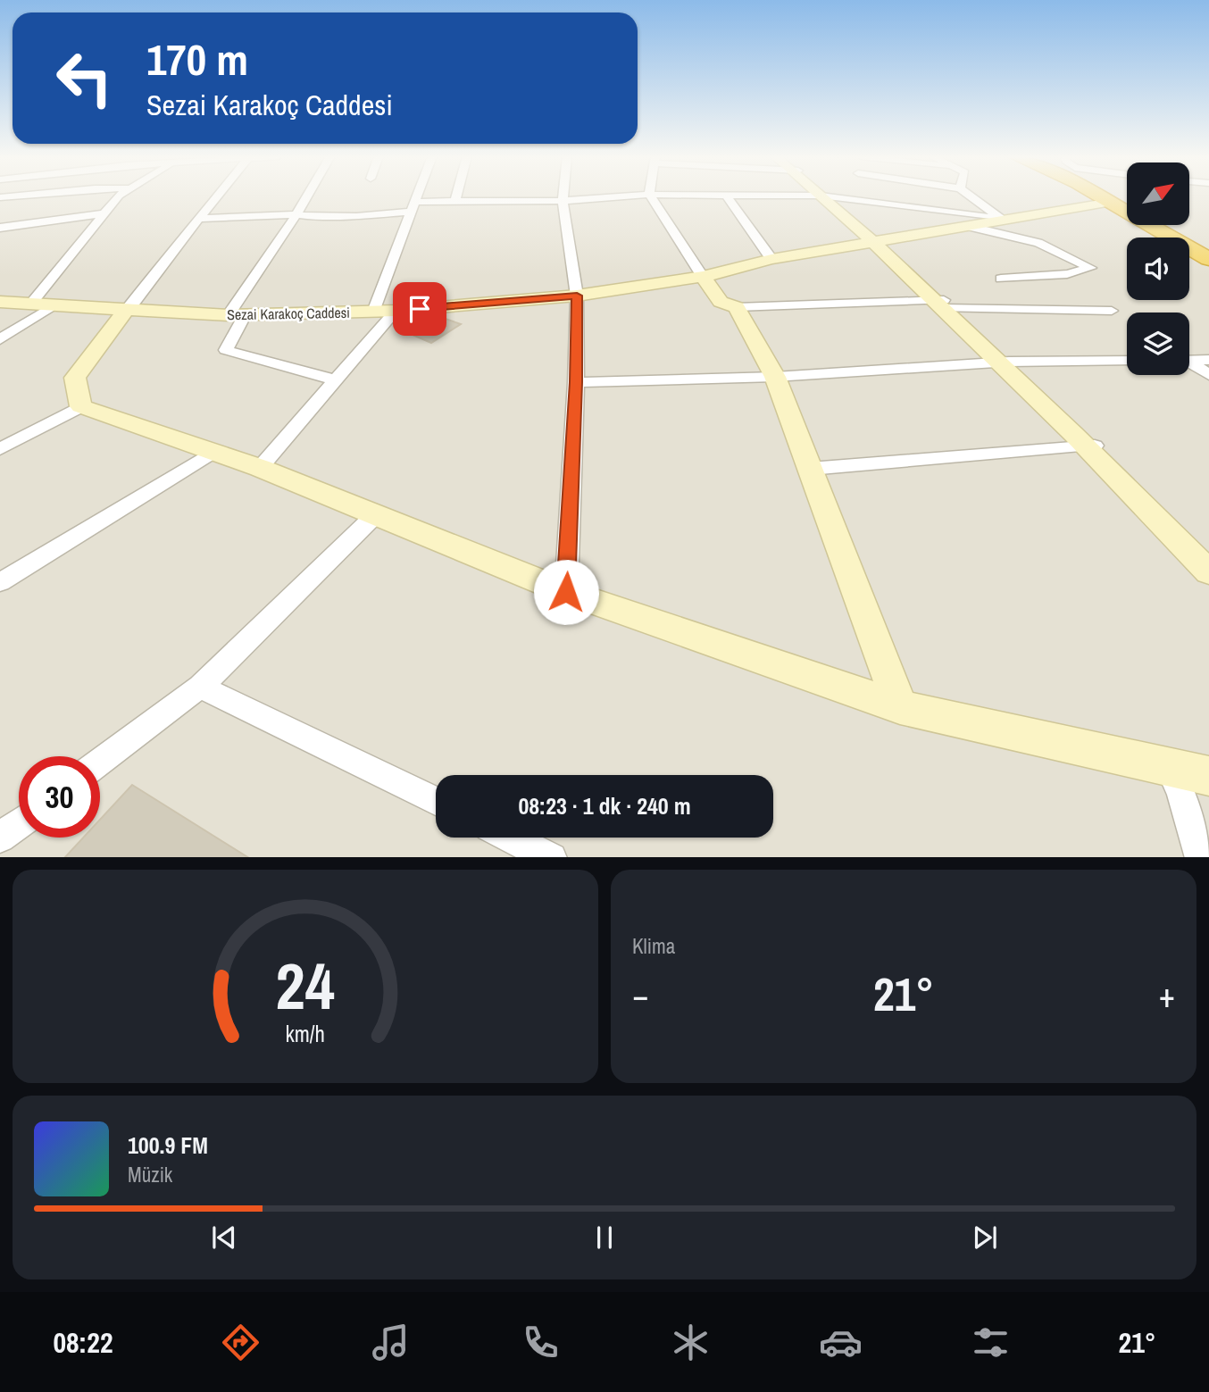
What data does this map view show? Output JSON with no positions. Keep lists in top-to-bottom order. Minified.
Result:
{"streets":{"street":["Sezai Karakoç Caddesi"]},"north":"top right","page":{"turn":["170 m","Sezai Karakoç Caddesi"],"limit":"30","trip":"08:23 · 1 dk · 240 m","tile":"Klima","heat":["−","21°","+"],"song":["100.9 FM","Müzik"],"tabs":["08:22","21°"],"gauge":["24","km/h"]}}
